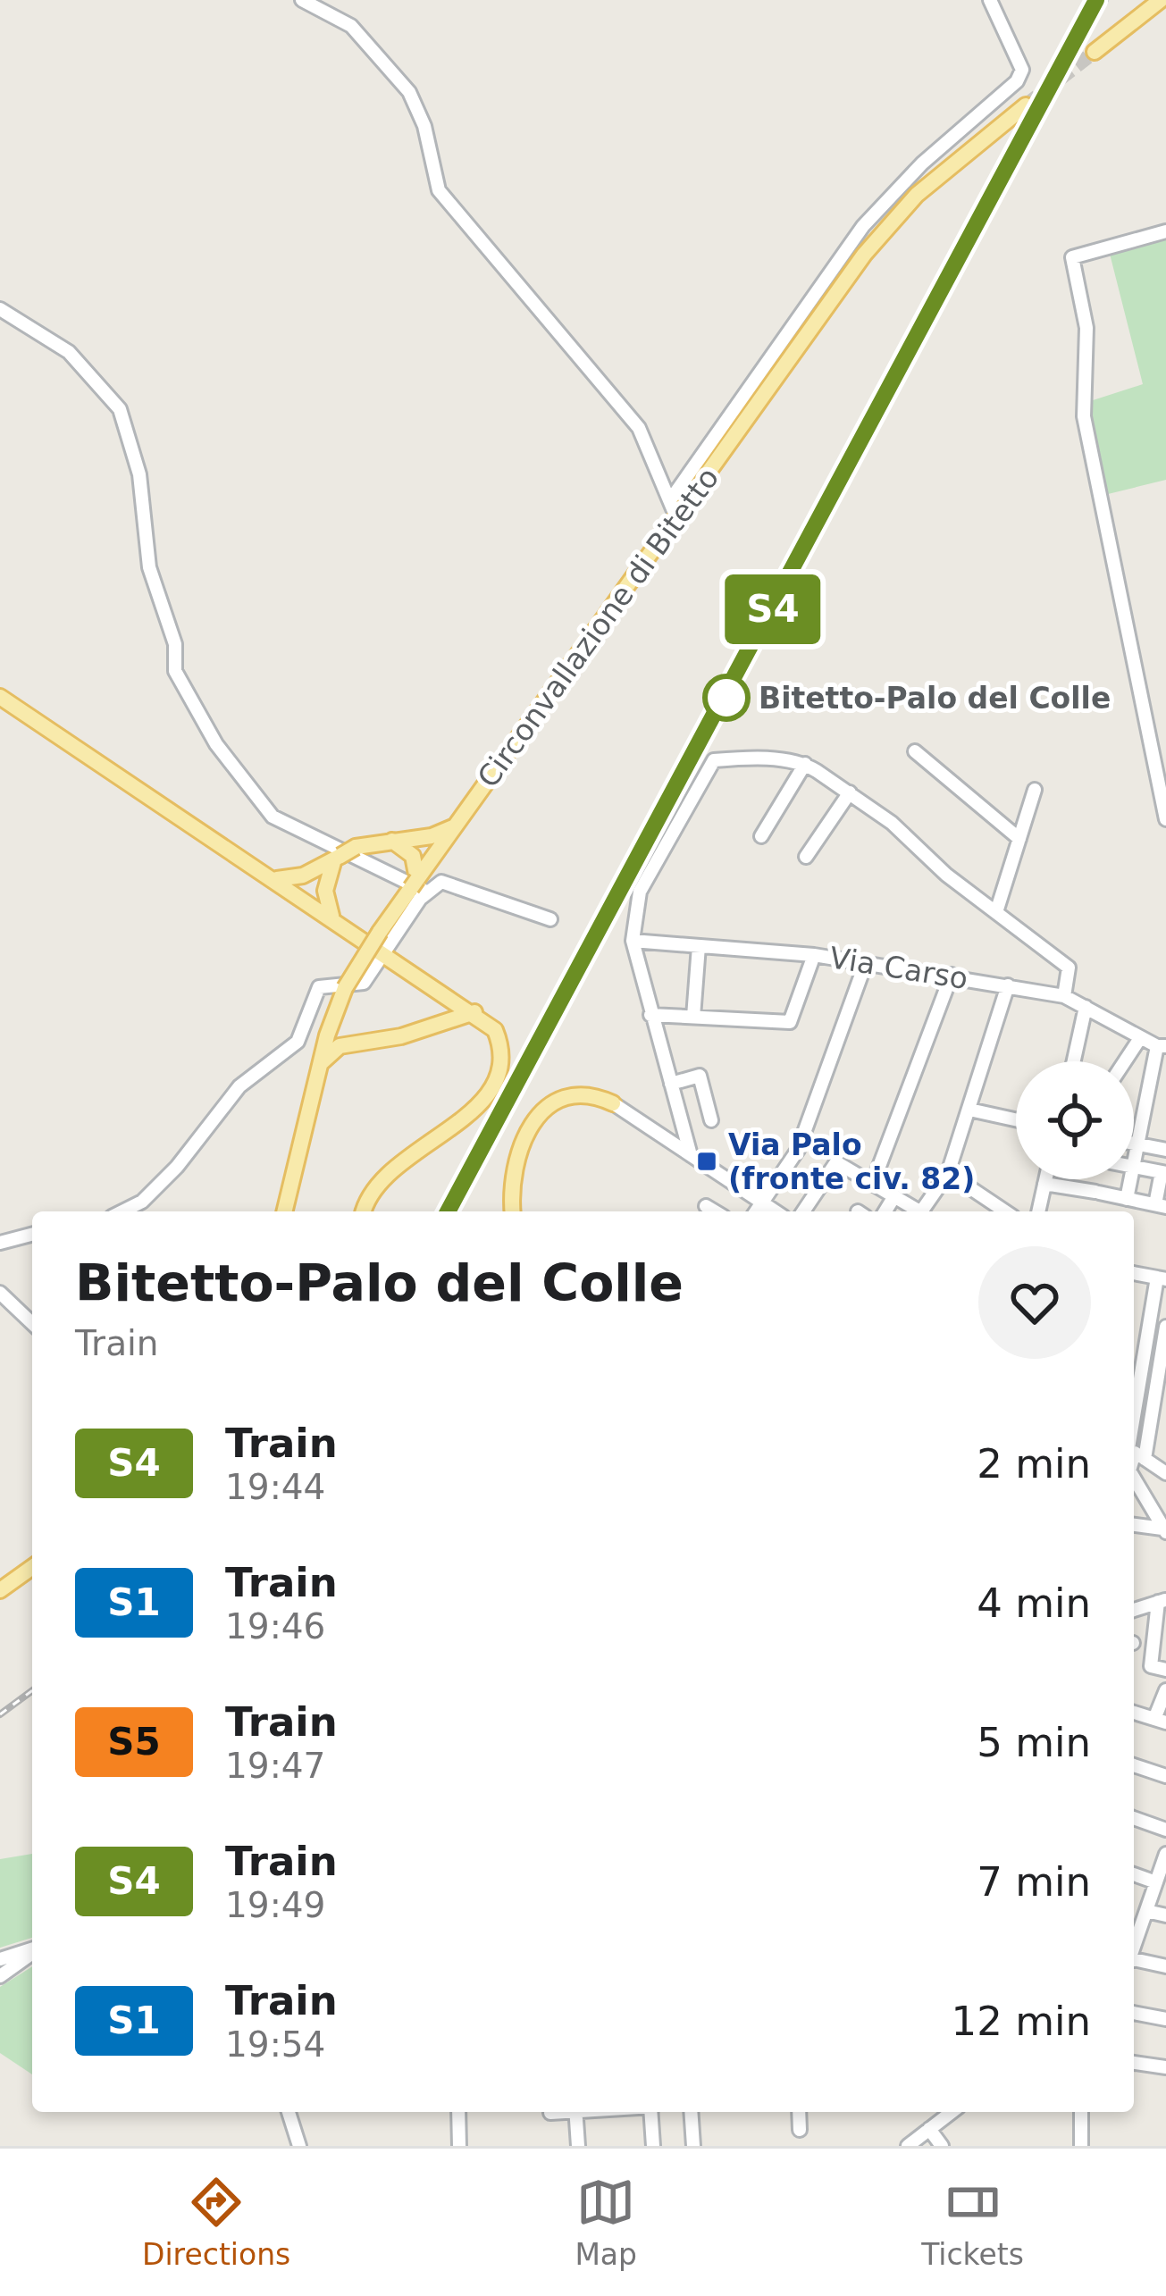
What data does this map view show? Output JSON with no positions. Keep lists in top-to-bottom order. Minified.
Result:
{"streets":{"main road":["Circonvallazione di Bitetto"],"street":["Via Carso"]},"places":{"other":["Bitetto-Palo del Colle"],"transit":["Via Palo (fronte civ. 82)"]},"page":{"on_map":"S4","heading":["Bitetto-Palo del Colle","Train"],"list":[{"mark":"S4","name":"Train","note":"19:44","value":"2 min"},{"mark":"S1","name":"Train","note":"19:46","value":"4 min"},{"mark":"S5","name":"Train","note":"19:47","value":"5 min"},{"mark":"S4","name":"Train","note":"19:49","value":"7 min"},{"mark":"S1","name":"Train","note":"19:54","value":"12 min"}],"tabs":["Directions","Map","Tickets"]}}
